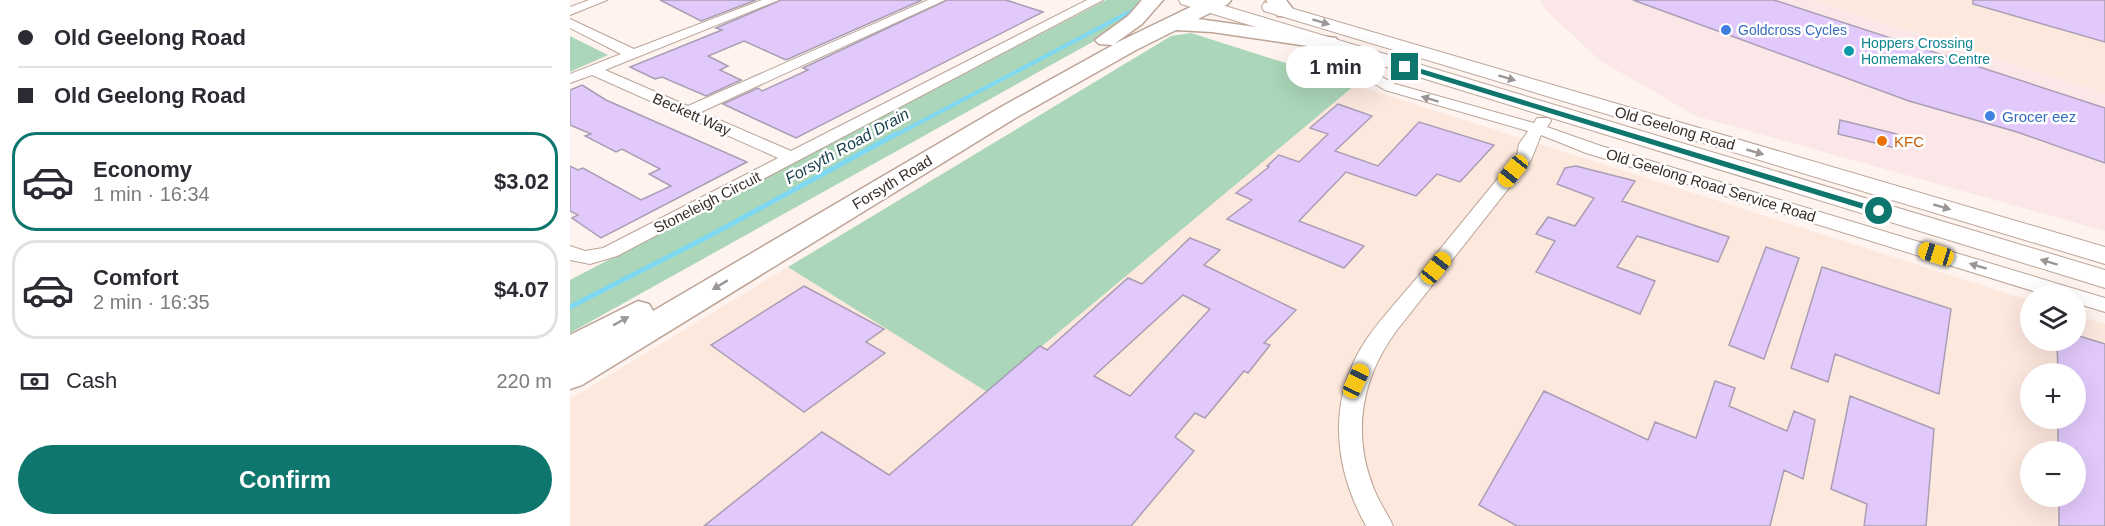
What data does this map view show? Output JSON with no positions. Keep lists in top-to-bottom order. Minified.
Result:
{"streets":{"highway":["Forsyth Road"],"main road":["Old Geelong Road"],"street":["Beckett Way","Old Geelong Road Service Road","Stoneleigh Circuit"]},"crossings":[["Beckett Way","Stoneleigh Circuit"],["Old Geelong Road","Forsyth Road"],["Old Geelong Road","Old Geelong Road Service Road"]],"one_way":["Old Geelong Road Service Road"],"water":["Forsyth Road Drain"],"places":["Goldcross Cycles","Hoppers Crossing Homemakers Centre","Grocer eez","KFC"],"page":{"banner":["Old Geelong Road","Old Geelong Road"],"bubble":"1 min","list":[{"name":"Economy","note":"1 min · 16:34","value":"$3.02"},{"name":"Comfort","note":"2 min · 16:35","value":"$4.07"}],"map_buttons":["+","−"],"pay":["Cash","220 m"],"buttons":"Confirm"}}
